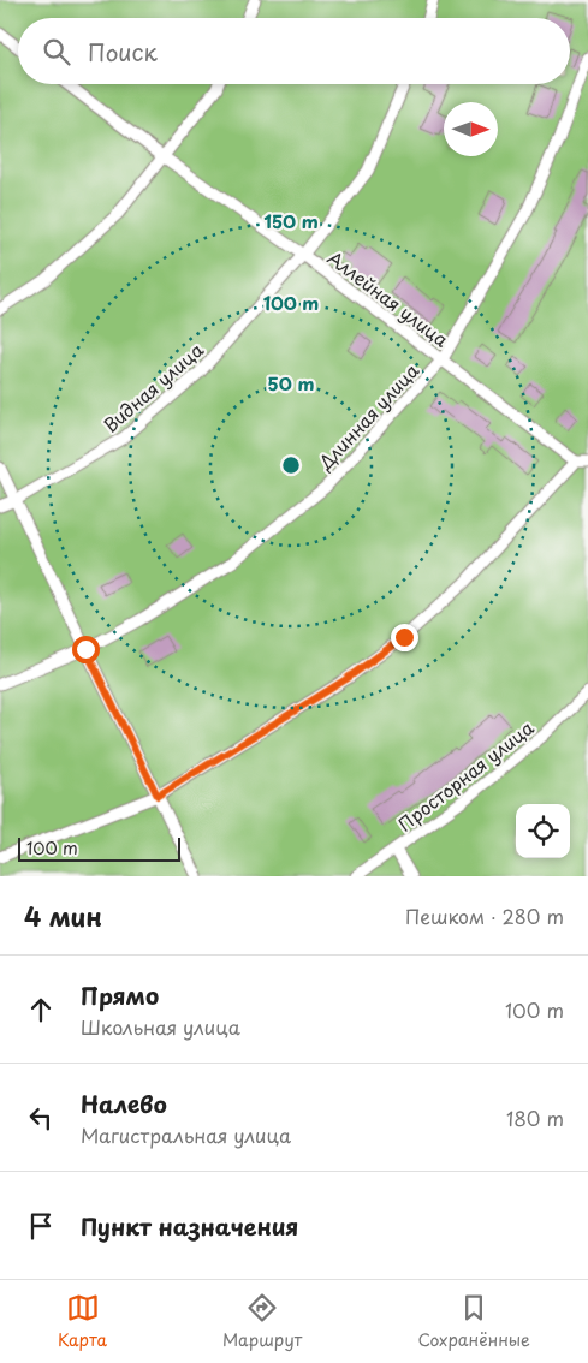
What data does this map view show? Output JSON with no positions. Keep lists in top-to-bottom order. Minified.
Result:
{"streets":{"street":["Аллейная улица","Видная улица","Длинная улица","Просторная улица"]},"crossings":[["Аллейная улица","Видная улица"],["Аллейная улица","Длинная улица"]],"scale_bar":"100 m","north":"right","page":{"search":"Поиск","scale":"100 m","heading":["4 мин","Пешком · 280 m"],"list":[["Прямо","Школьная улица","100 m"],["Налево","Магистральная улица","180 m"],"Пункт назначения"],"nav":["Карта","Маршрут","Сохранённые"]},"rings":["150 m","100 m","50 m"]}
